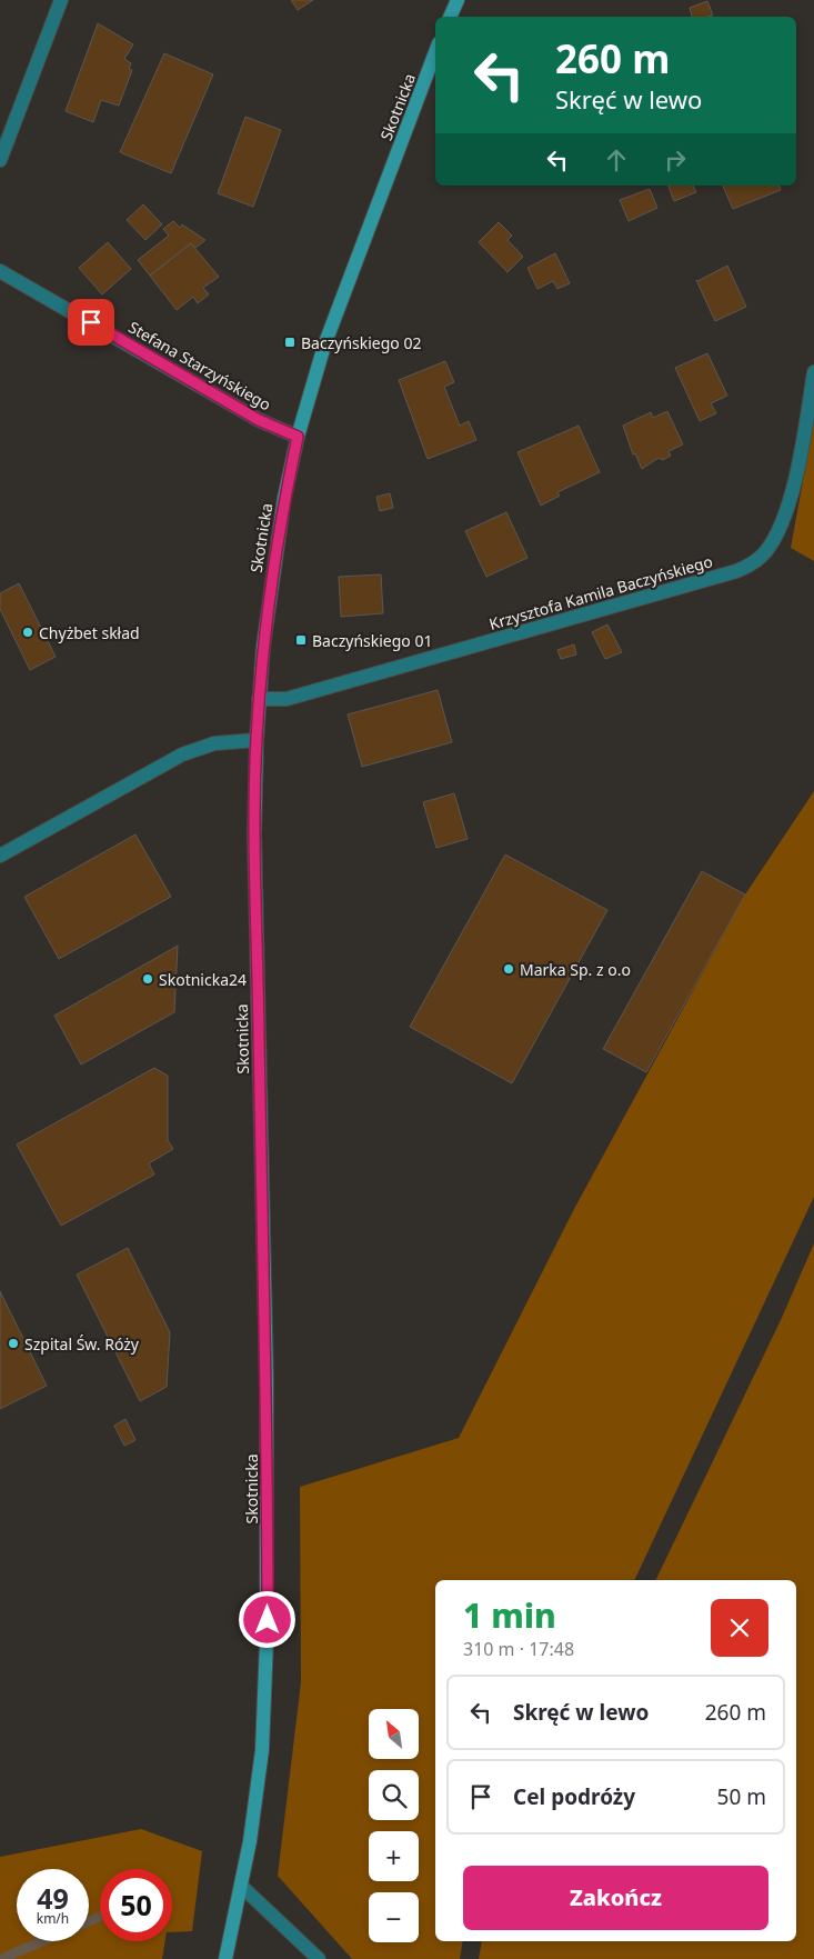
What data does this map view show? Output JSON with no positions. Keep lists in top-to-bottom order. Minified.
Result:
{"streets":{"main road":["Skotnicka"],"street":["Stefana Starzyńskiego","Krzysztofa Kamila Baczyńskiego"]},"crossings":[["Skotnicka","Stefana Starzyńskiego"],["Skotnicka","Krzysztofa Kamila Baczyńskiego"]],"places":{"transit":["Baczyńskiego 02","Baczyńskiego 01"],"other":["Chyżbet skład","Marka Sp. z o.o","Skotnicka24","Szpital Św. Róży"]},"north":"top left","page":{"turn":["260 m","Skręć w lewo"],"heading":["1 min","310 m · 17:48"],"list":[{"name":"Skręć w lewo","value":"260 m"},{"name":"Cel podróży","value":"50 m"}],"map_buttons":["+","−"],"buttons":"Zakończ","speed":"49 km/h","limit":"50"}}
